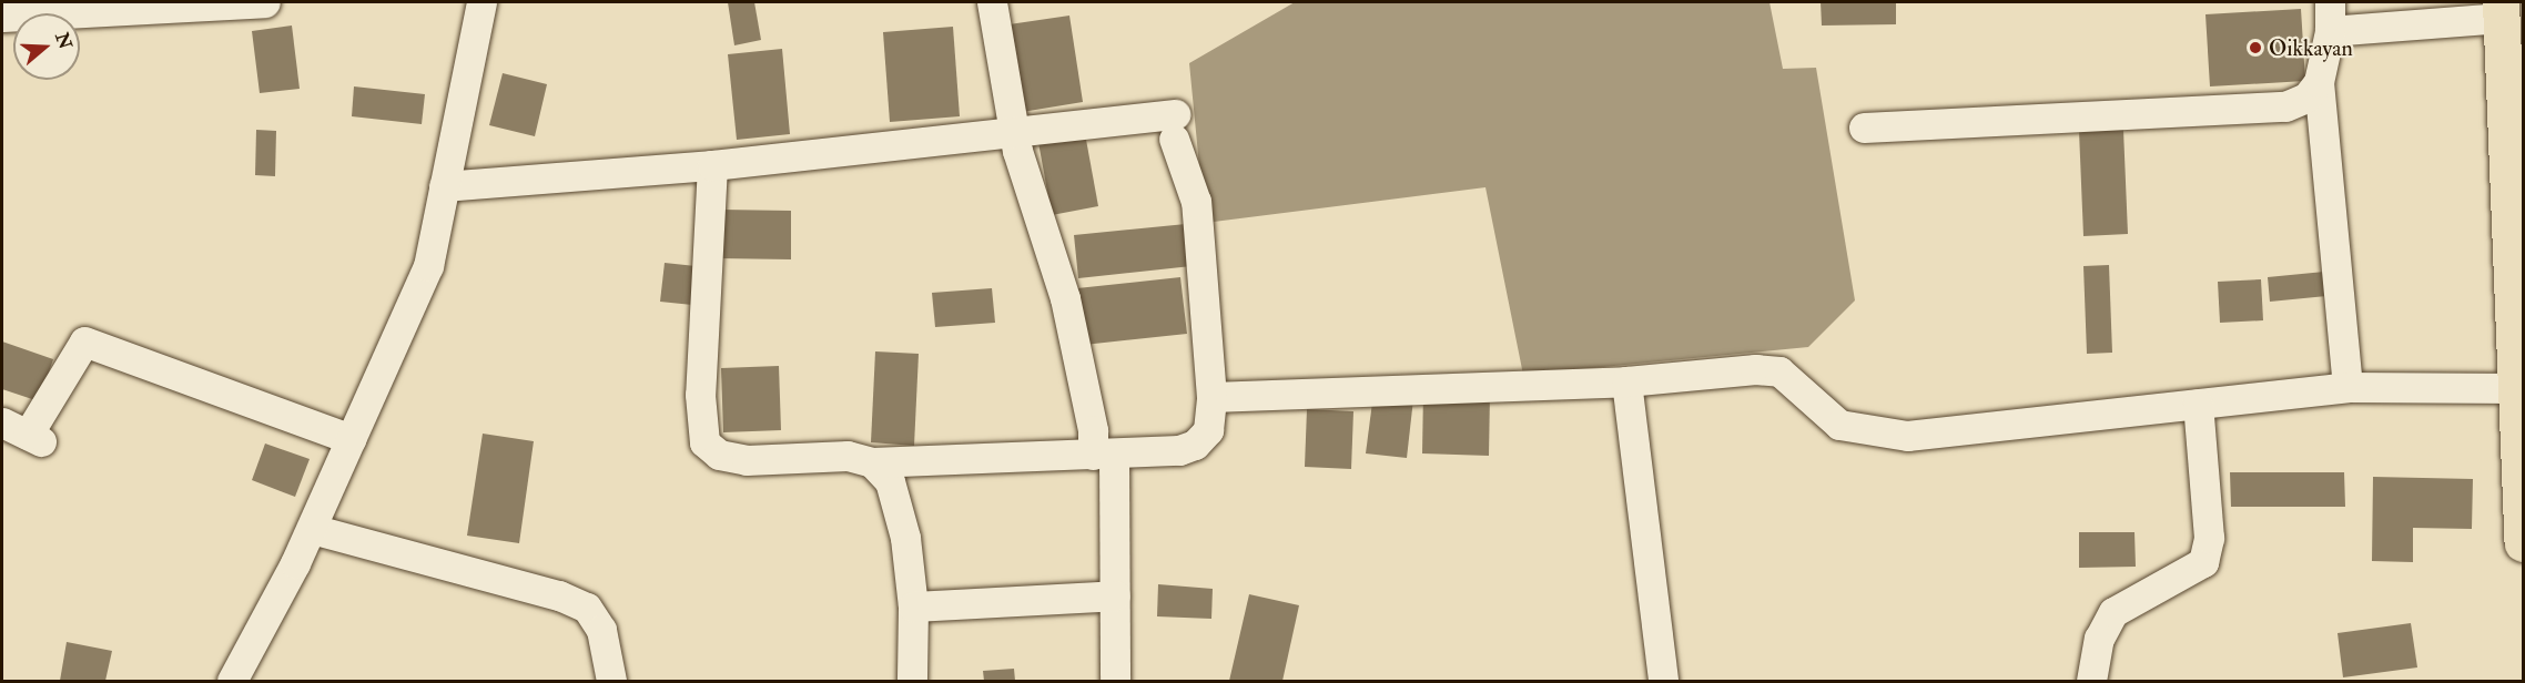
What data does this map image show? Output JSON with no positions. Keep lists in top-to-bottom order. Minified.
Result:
{"places":["Oikkayan"],"north":"right"}
